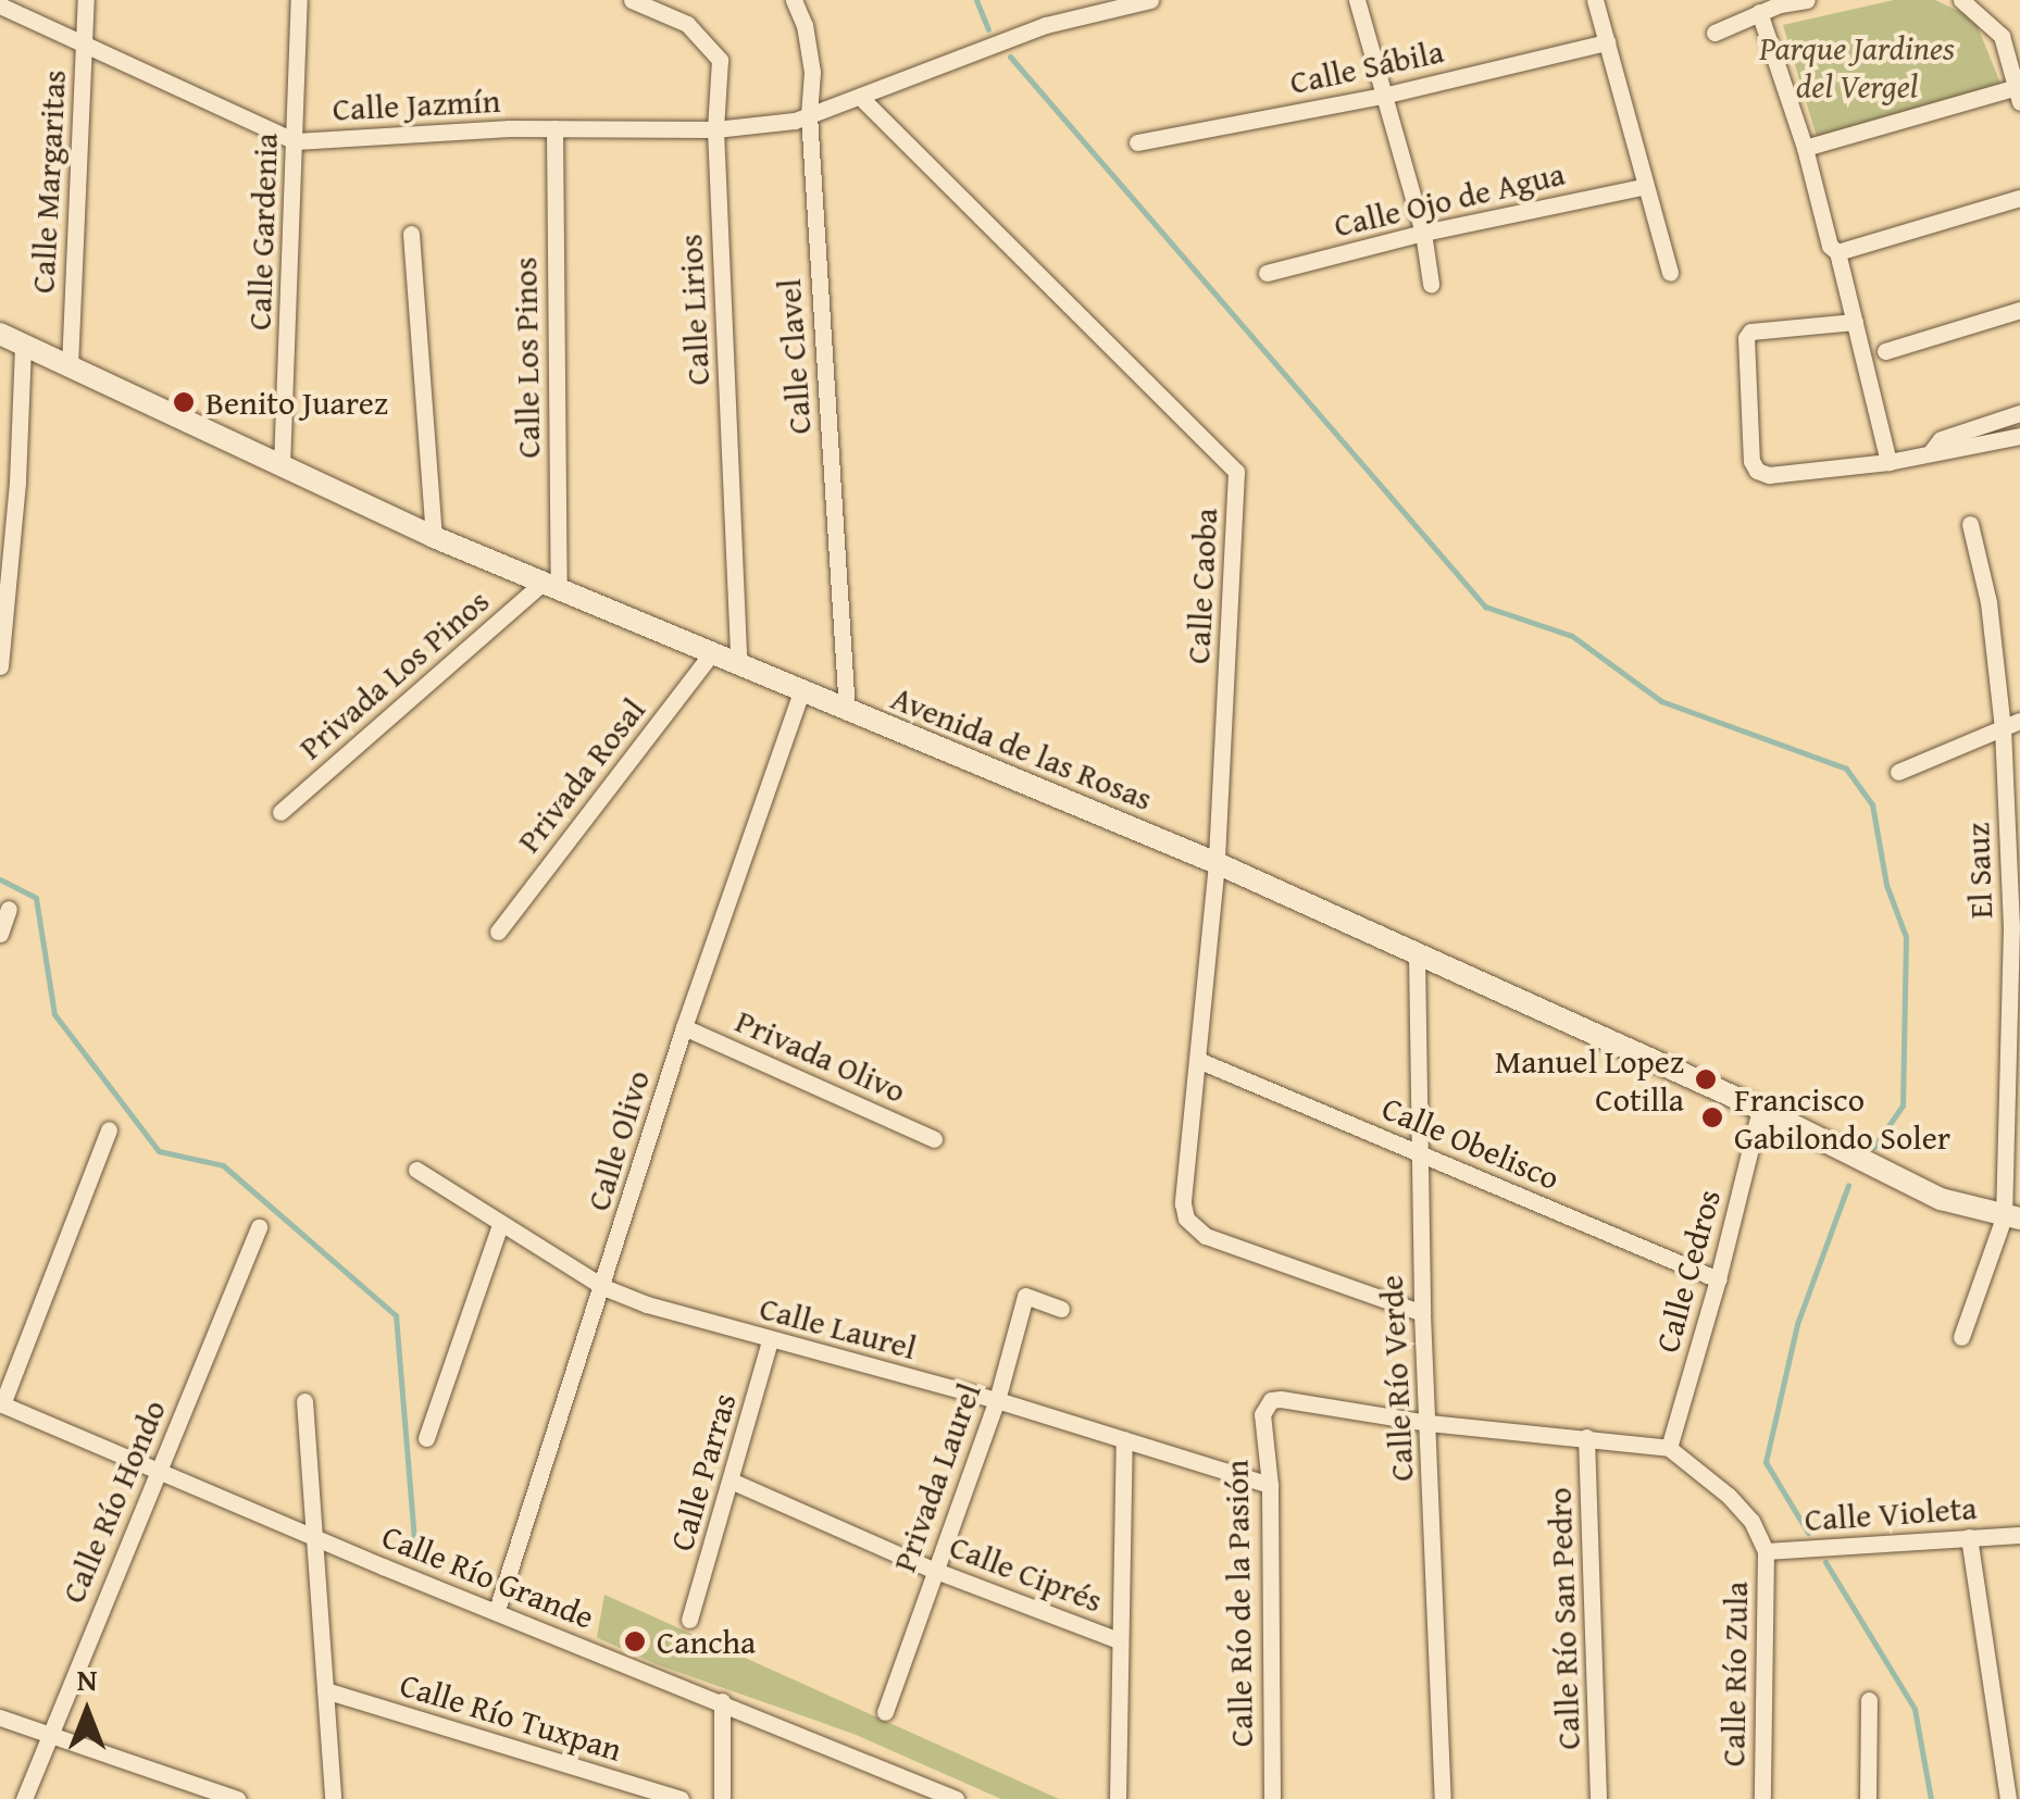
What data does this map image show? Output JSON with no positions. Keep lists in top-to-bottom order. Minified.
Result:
{"streets":{"street":["Calle Sábila","Calle Jazmín","Calle Margaritas","Calle Ojo de Agua","Calle Gardenia","Calle Lirios","Calle Clavel","Calle Los Pinos","Calle Caoba","Privada Los Pinos","Avenida de las Rosas","Privada Rosal","El Sauz","Privada Olivo","Calle Olivo","Calle Obelisco","Calle Cedros","Calle Laurel","Calle Río Verde","Calle Parras","Privada Laurel","Calle Río Hondo","Calle Violeta","Calle Ciprés","Calle Río Grande","Calle Río de la Pasión","Calle Río San Pedro","Calle Río Zula","Calle Río Tuxpan"]},"crossings":[["Calle Jazmín","Calle Margaritas"],["Calle Jazmín","Calle Gardenia"],["Calle Jazmín","Calle Lirios"],["Calle Jazmín","Calle Clavel"],["Calle Jazmín","Calle Los Pinos"],["Calle Jazmín","Calle Caoba"],["Calle Margaritas","Avenida de las Rosas"],["Calle Gardenia","Avenida de las Rosas"],["Calle Lirios","Avenida de las Rosas"],["Calle Clavel","Avenida de las Rosas"],["Calle Los Pinos","Privada Los Pinos"],["Calle Los Pinos","Avenida de las Rosas"],["Calle Caoba","Avenida de las Rosas"],["Calle Caoba","Calle Obelisco"],["Calle Caoba","Calle Río Verde"],["Privada Los Pinos","Avenida de las Rosas"],["Avenida de las Rosas","Privada Rosal"],["Avenida de las Rosas","El Sauz"],["Avenida de las Rosas","Calle Olivo"],["Avenida de las Rosas","Calle Cedros"],["Avenida de las Rosas","Calle Río Verde"],["Privada Olivo","Calle Olivo"],["Calle Olivo","Calle Laurel"],["Calle Olivo","Calle Río Grande"],["Calle Obelisco","Calle Cedros"],["Calle Obelisco","Calle Río Verde"],["Calle Laurel","Calle Parras"],["Calle Laurel","Privada Laurel"],["Calle Laurel","Calle Río de la Pasión"],["Calle Río Verde","Calle Río de la Pasión"],["Calle Parras","Calle Ciprés"],["Privada Laurel","Calle Ciprés"],["Calle Río Hondo","Calle Río Grande"],["Calle Violeta","Calle Río Zula"]],"parks":["Parque Jardines del Vergel"],"places":["Benito Juarez","Manuel Lopez Cotilla","Francisco Gabilondo Soler","Cancha"],"north":"top"}
